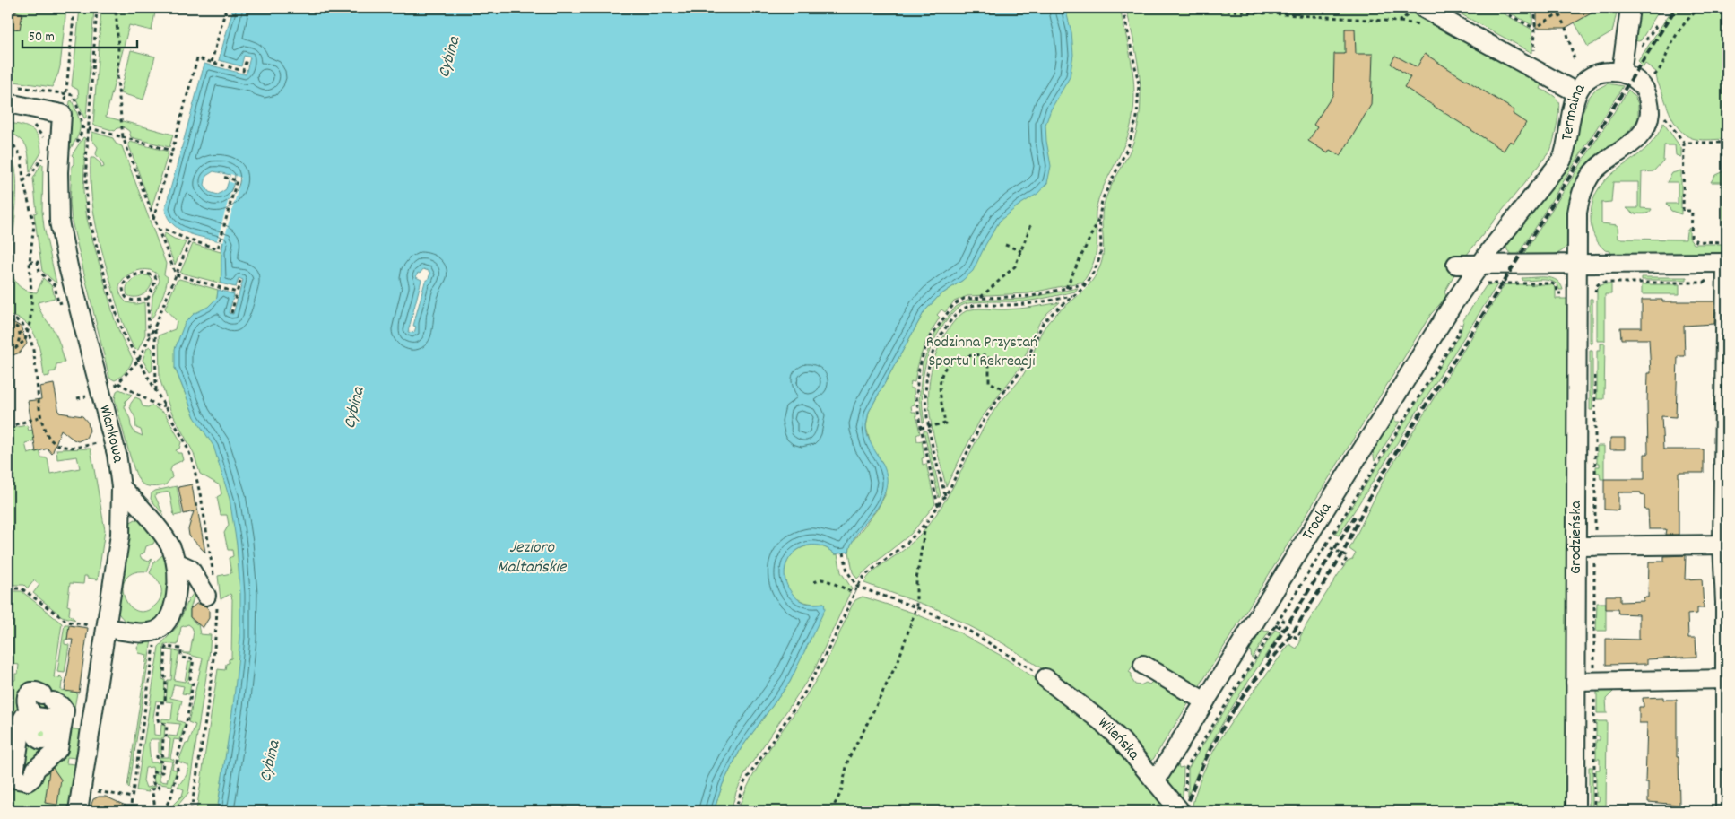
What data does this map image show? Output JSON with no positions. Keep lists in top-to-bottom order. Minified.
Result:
{"streets":{"street":["Termalna","Wiankowa","Trocka","Grodzieńska","Wileńska"]},"crossings":[["Termalna","Trocka"],["Trocka","Wileńska"]],"water":["Cybina","Jezioro Maltańskie"],"parks":["Rodzinna Przystań Sportu i Rekreacji"],"scale_bar":"50 m"}
